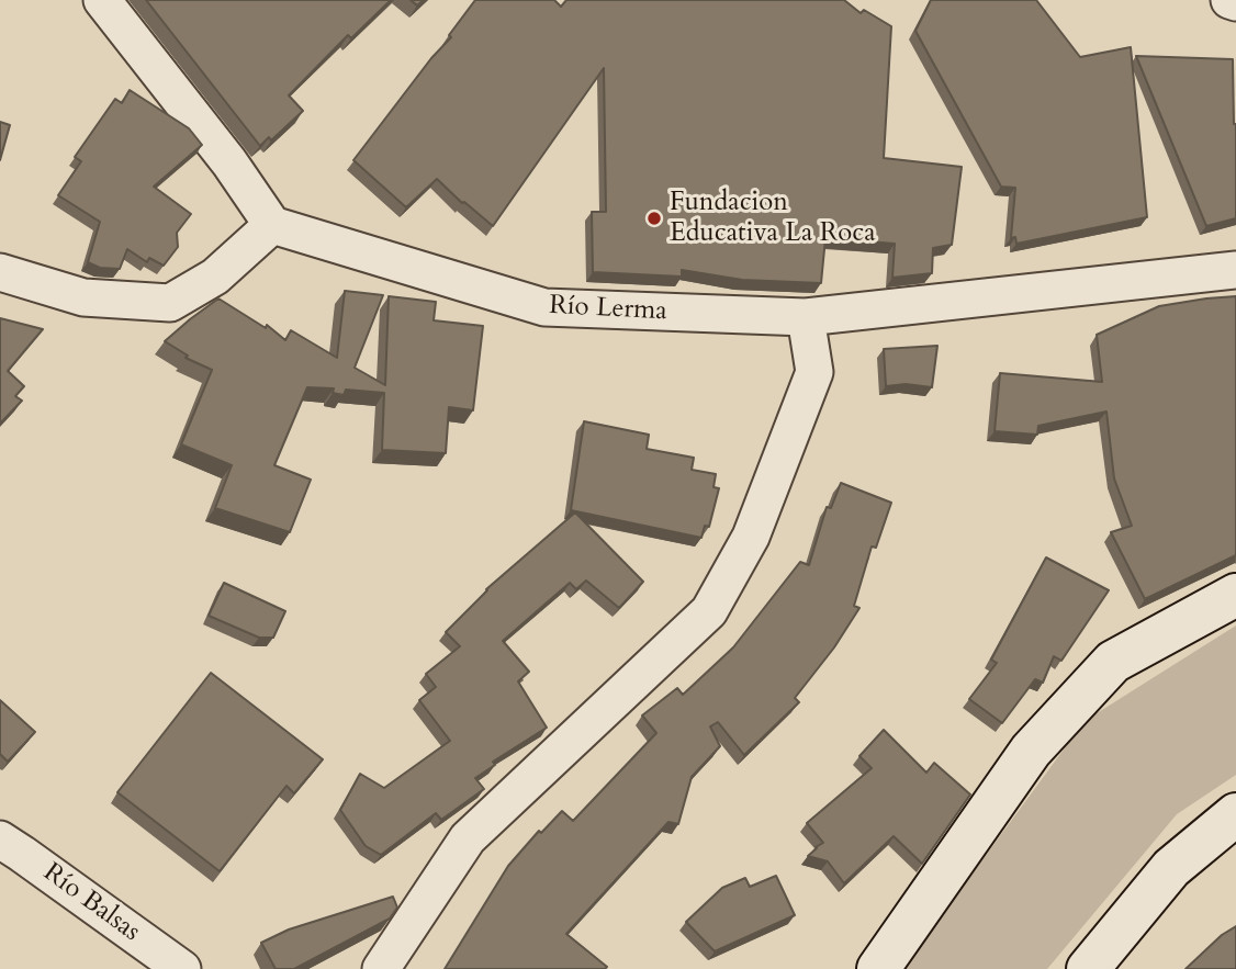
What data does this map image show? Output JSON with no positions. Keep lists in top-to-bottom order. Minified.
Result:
{"streets":{"street":["Río Lerma","Río Balsas"]},"places":["Fundacion Educativa La Roca"]}
